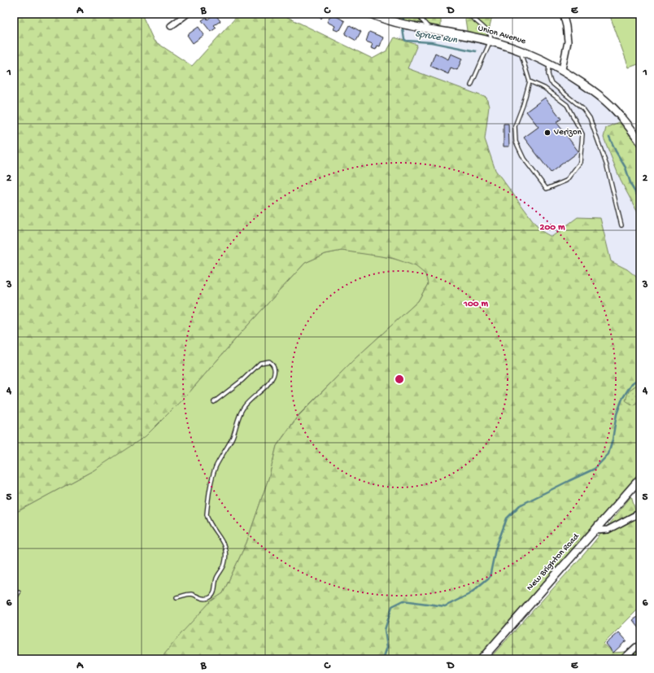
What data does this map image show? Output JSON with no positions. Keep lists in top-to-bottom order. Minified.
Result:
{"streets":{"street":["Union Avenue","New Brighton Road"]},"water":["Spruce Run"],"places":["Verizon"],"grid":{"columns":["A","B","C","D","E"],"rows":["1","2","3","4","5","6"]},"rings":["200 m","100 m"]}
